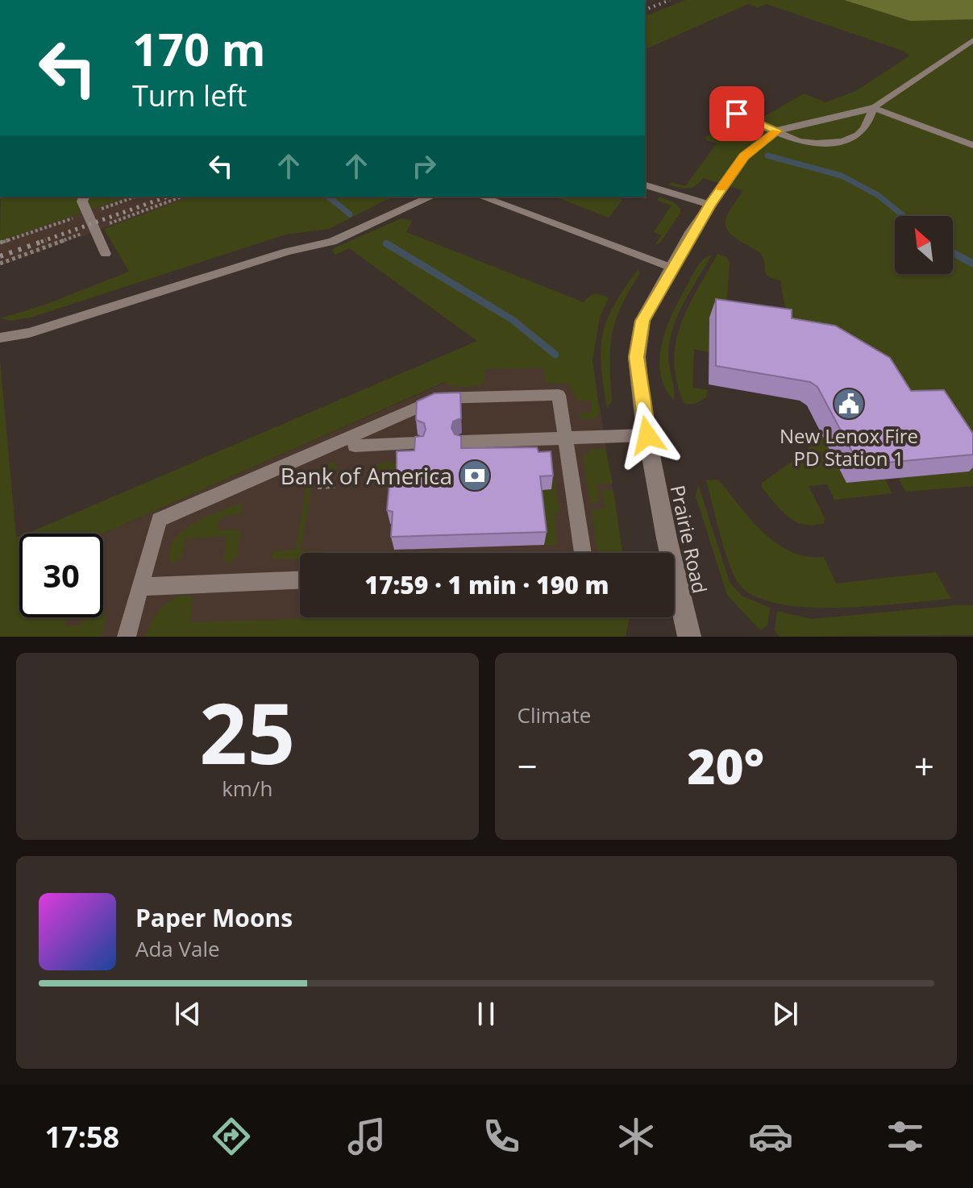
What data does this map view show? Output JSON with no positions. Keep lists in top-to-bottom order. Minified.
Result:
{"streets":{"street":["Prairie Road"]},"places":{"public building":["New Lenox Fire PD Station 1"],"bank":["Bank of America"]},"north":"top left","page":{"turn":["170 m","Turn left"],"limit":"30","trip":"17:59 · 1 min · 190 m","tile":[["25","km/h"],"Climate"],"heat":["−","20°","+"],"song":["Paper Moons","Ada Vale"],"tabs":"17:58"}}
